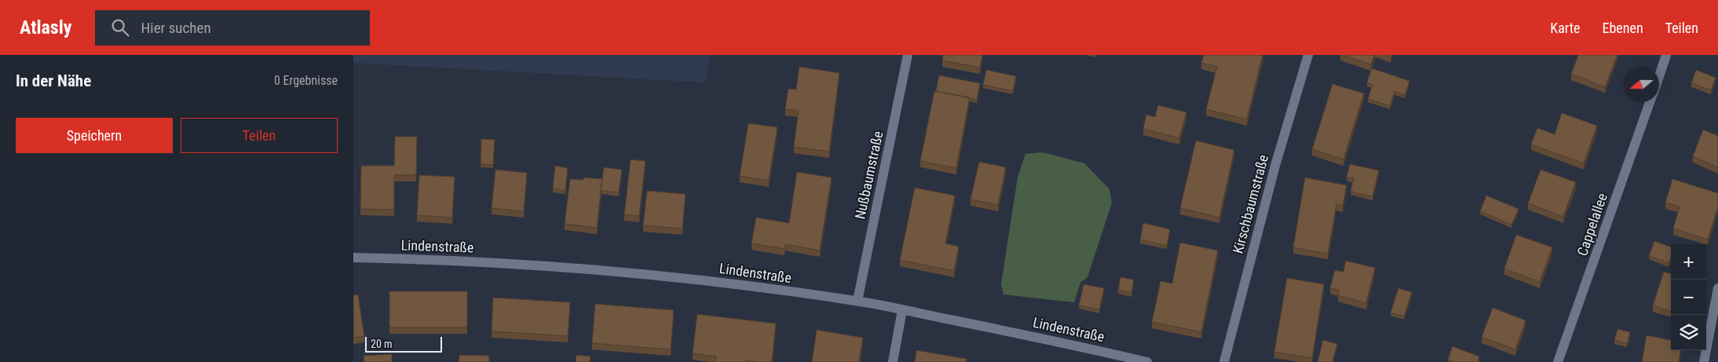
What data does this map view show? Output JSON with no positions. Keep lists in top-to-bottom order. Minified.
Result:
{"streets":{"street":["Nußbaumstraße","Kirschbaumstraße","Cappelallee","Lindenstraße"]},"crossings":[["Nußbaumstraße","Lindenstraße"]],"scale_bar":"20 m","north":"left","page":{"header":"Atlasly","search":"Hier suchen","nav":["Karte","Ebenen","Teilen"],"heading":["In der Nähe","0 Ergebnisse"],"buttons":["Speichern","Teilen"],"map_buttons":["+","−"],"scale":"20 m"}}
